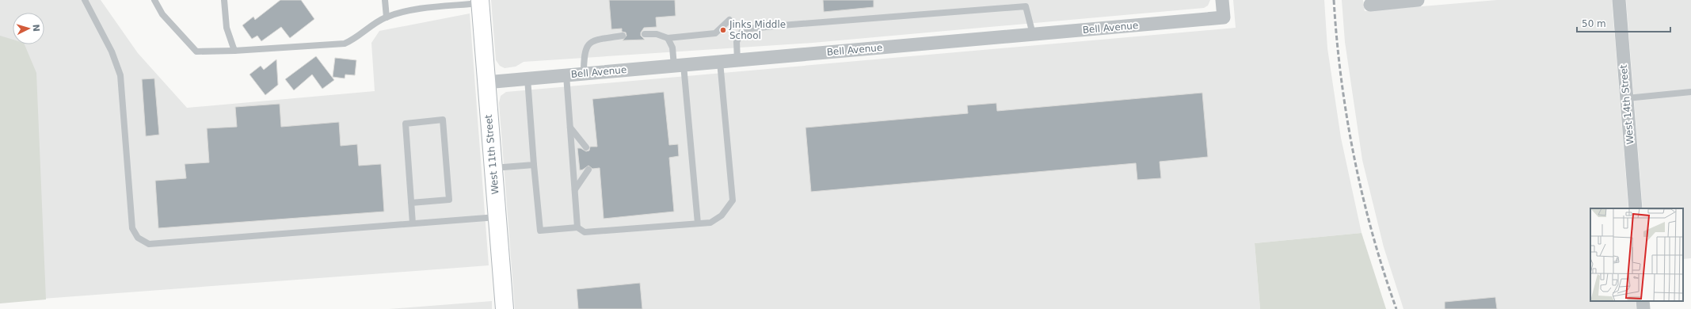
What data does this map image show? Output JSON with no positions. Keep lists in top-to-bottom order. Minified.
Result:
{"streets":{"main road":["West 11th Street"],"street":["Bell Avenue","West 14th Street"]},"crossings":[["Bell Avenue","West 11th Street"]],"places":["Jinks Middle School"],"scale_bar":"50 m","north":"right"}
